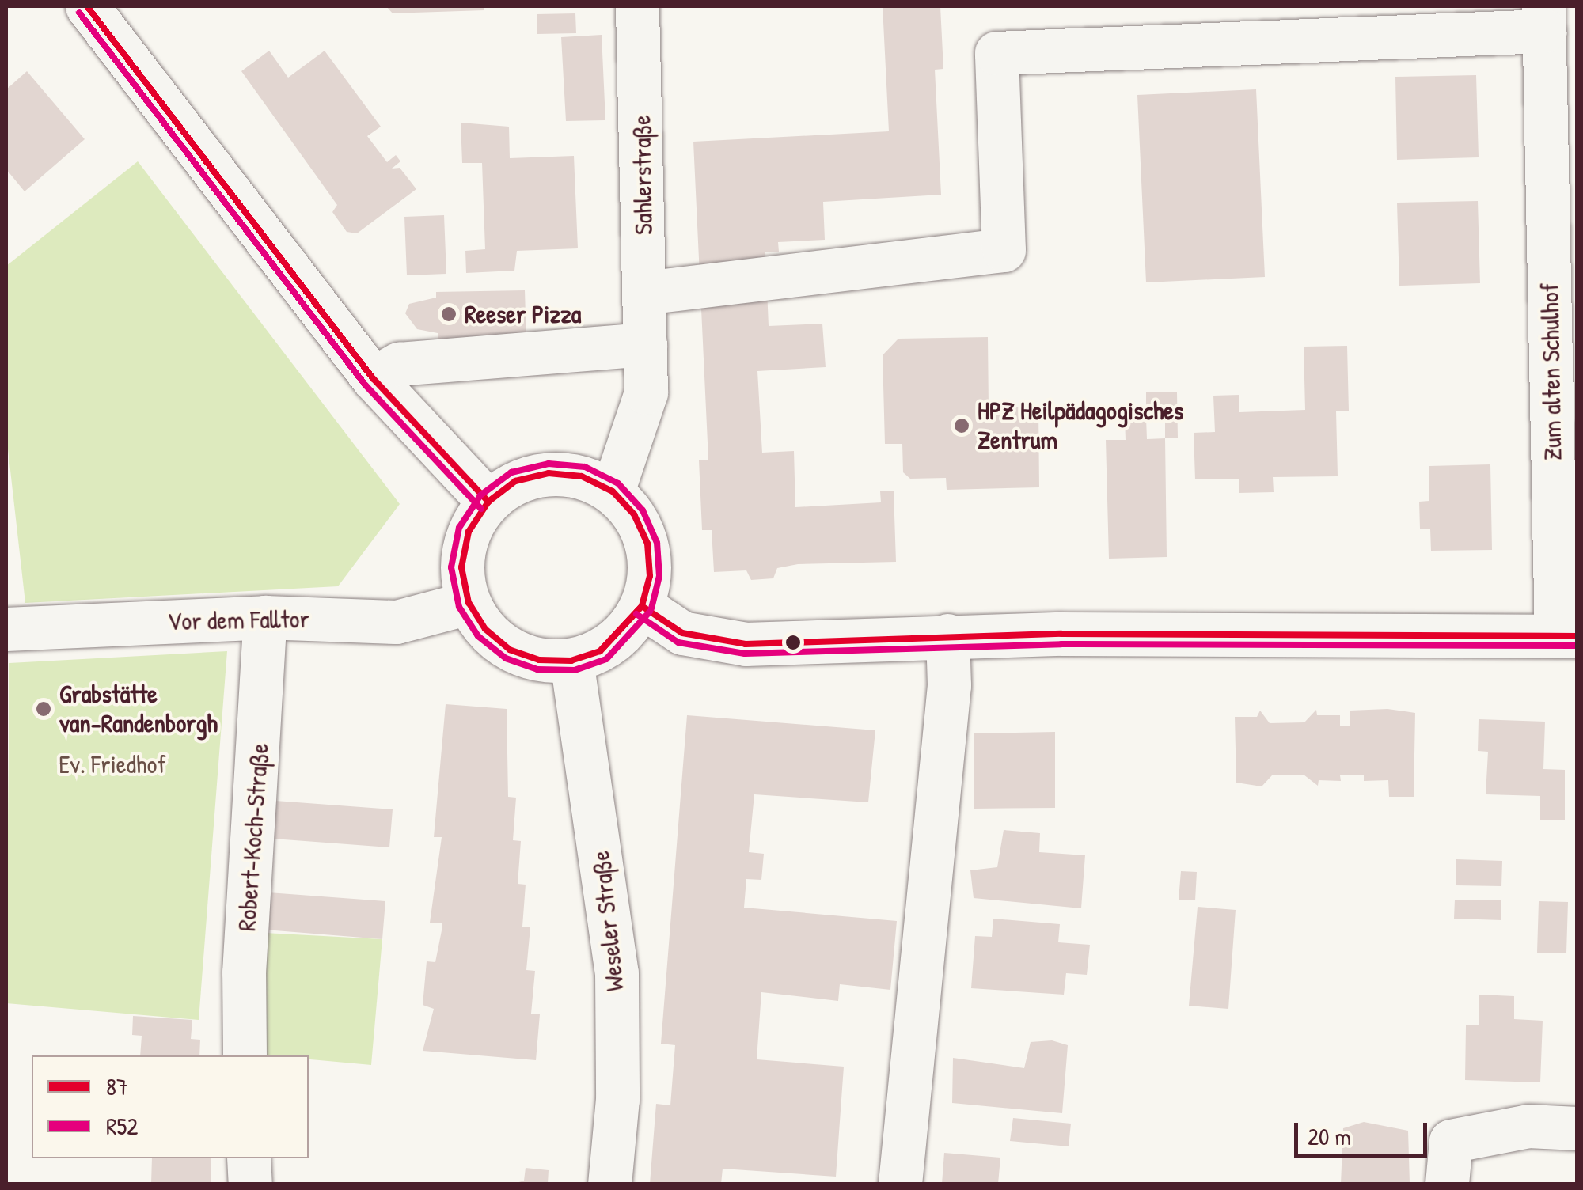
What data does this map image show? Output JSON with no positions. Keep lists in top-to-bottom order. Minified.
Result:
{"streets":{"street":["Sahlerstraße","Zum alten Schulhof","Vor dem Falltor","Robert-Koch-Straße","Weseler Straße"]},"crossings":[["Sahlerstraße","Vor dem Falltor"],["Sahlerstraße","Weseler Straße"],["Vor dem Falltor","Robert-Koch-Straße"],["Vor dem Falltor","Weseler Straße"]],"parks":["Ev. Friedhof"],"places":["Reeser Pizza","HPZ Heilpädagogisches Zentrum","Grabstätte van-Randenborgh"],"lines":["transit line 87","transit line R52"],"legend":["87","R52"],"scale_bar":"20 m"}
